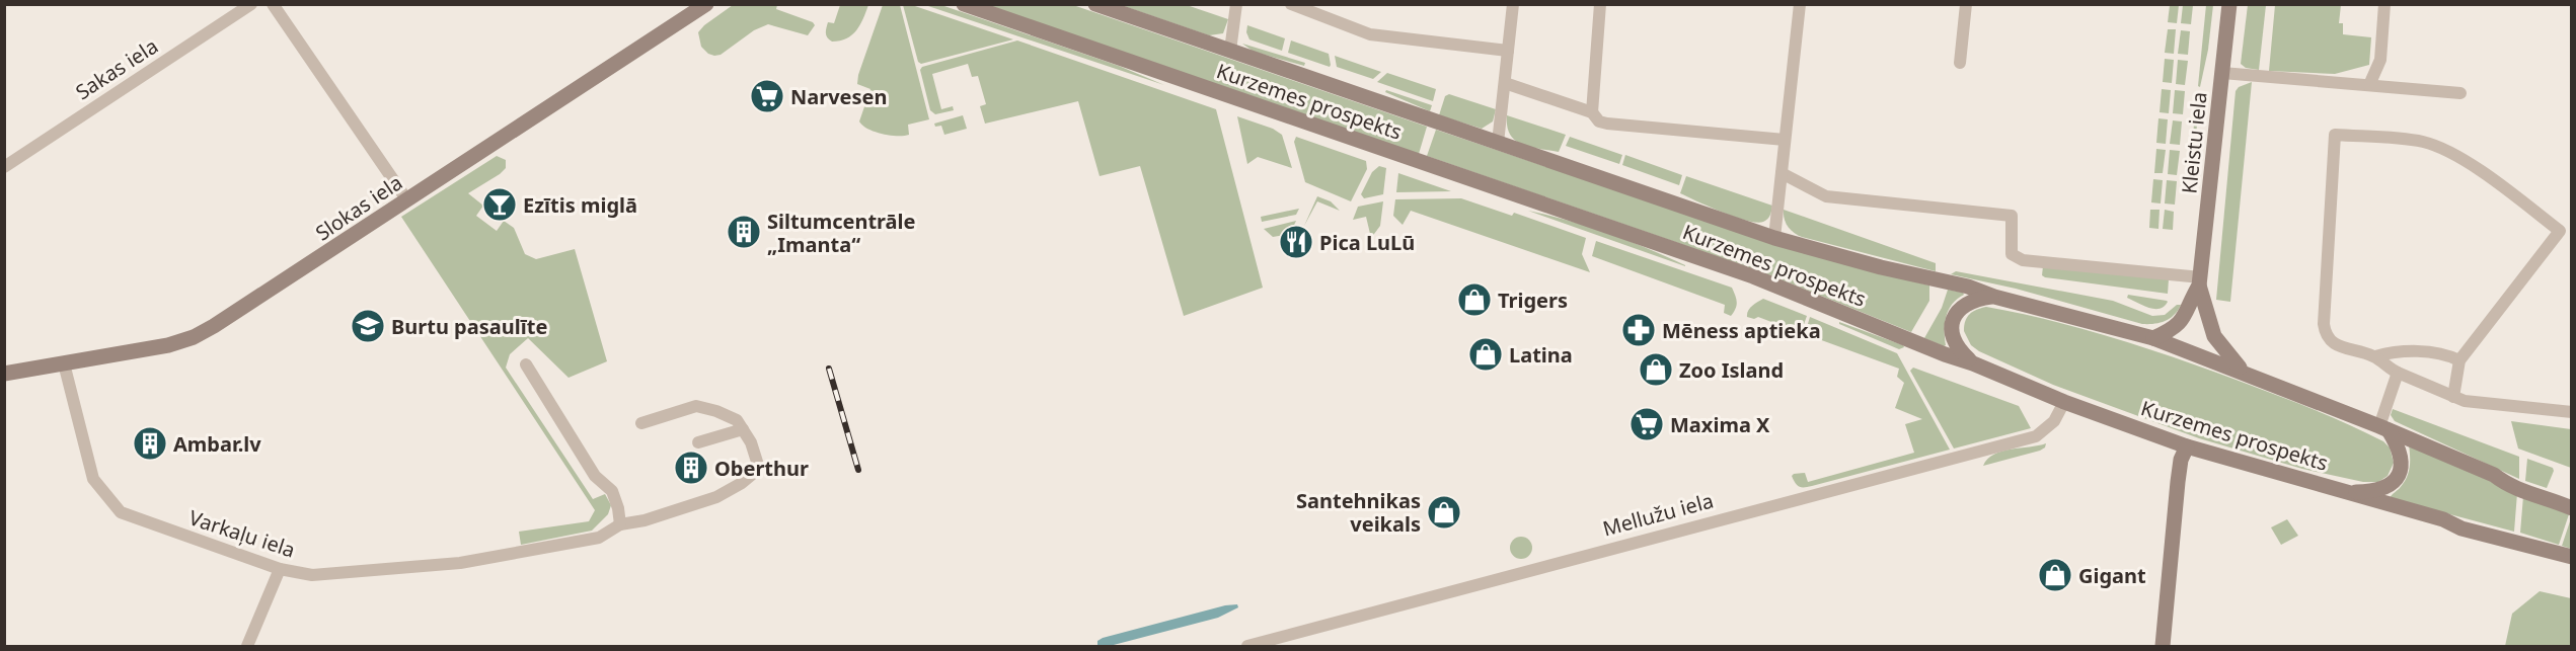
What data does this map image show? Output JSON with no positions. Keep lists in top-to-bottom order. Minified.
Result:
{"streets":{"main road":["Kurzemes prospekts","Kleistu iela","Slokas iela"],"street":["Sakas iela","Mellužu iela","Varkaļu iela"]},"crossings":[["Kurzemes prospekts","Kleistu iela"],["Kurzemes prospekts","Mellužu iela"],["Slokas iela","Varkaļu iela"]],"places":{"supermarket":["Narvesen","Maxima X"],"bar":["Ezītis miglā"],"building":["Siltumcentrāle „Imanta“","Ambar.lv","Oberthur"],"restaurant":["Pica LuLū"],"shop":["Trigers","Latina","Zoo Island","Santehnikas veikals","Gigant"],"school or university":["Burtu pasaulīte"],"pharmacy":["Mēness aptieka"]}}
